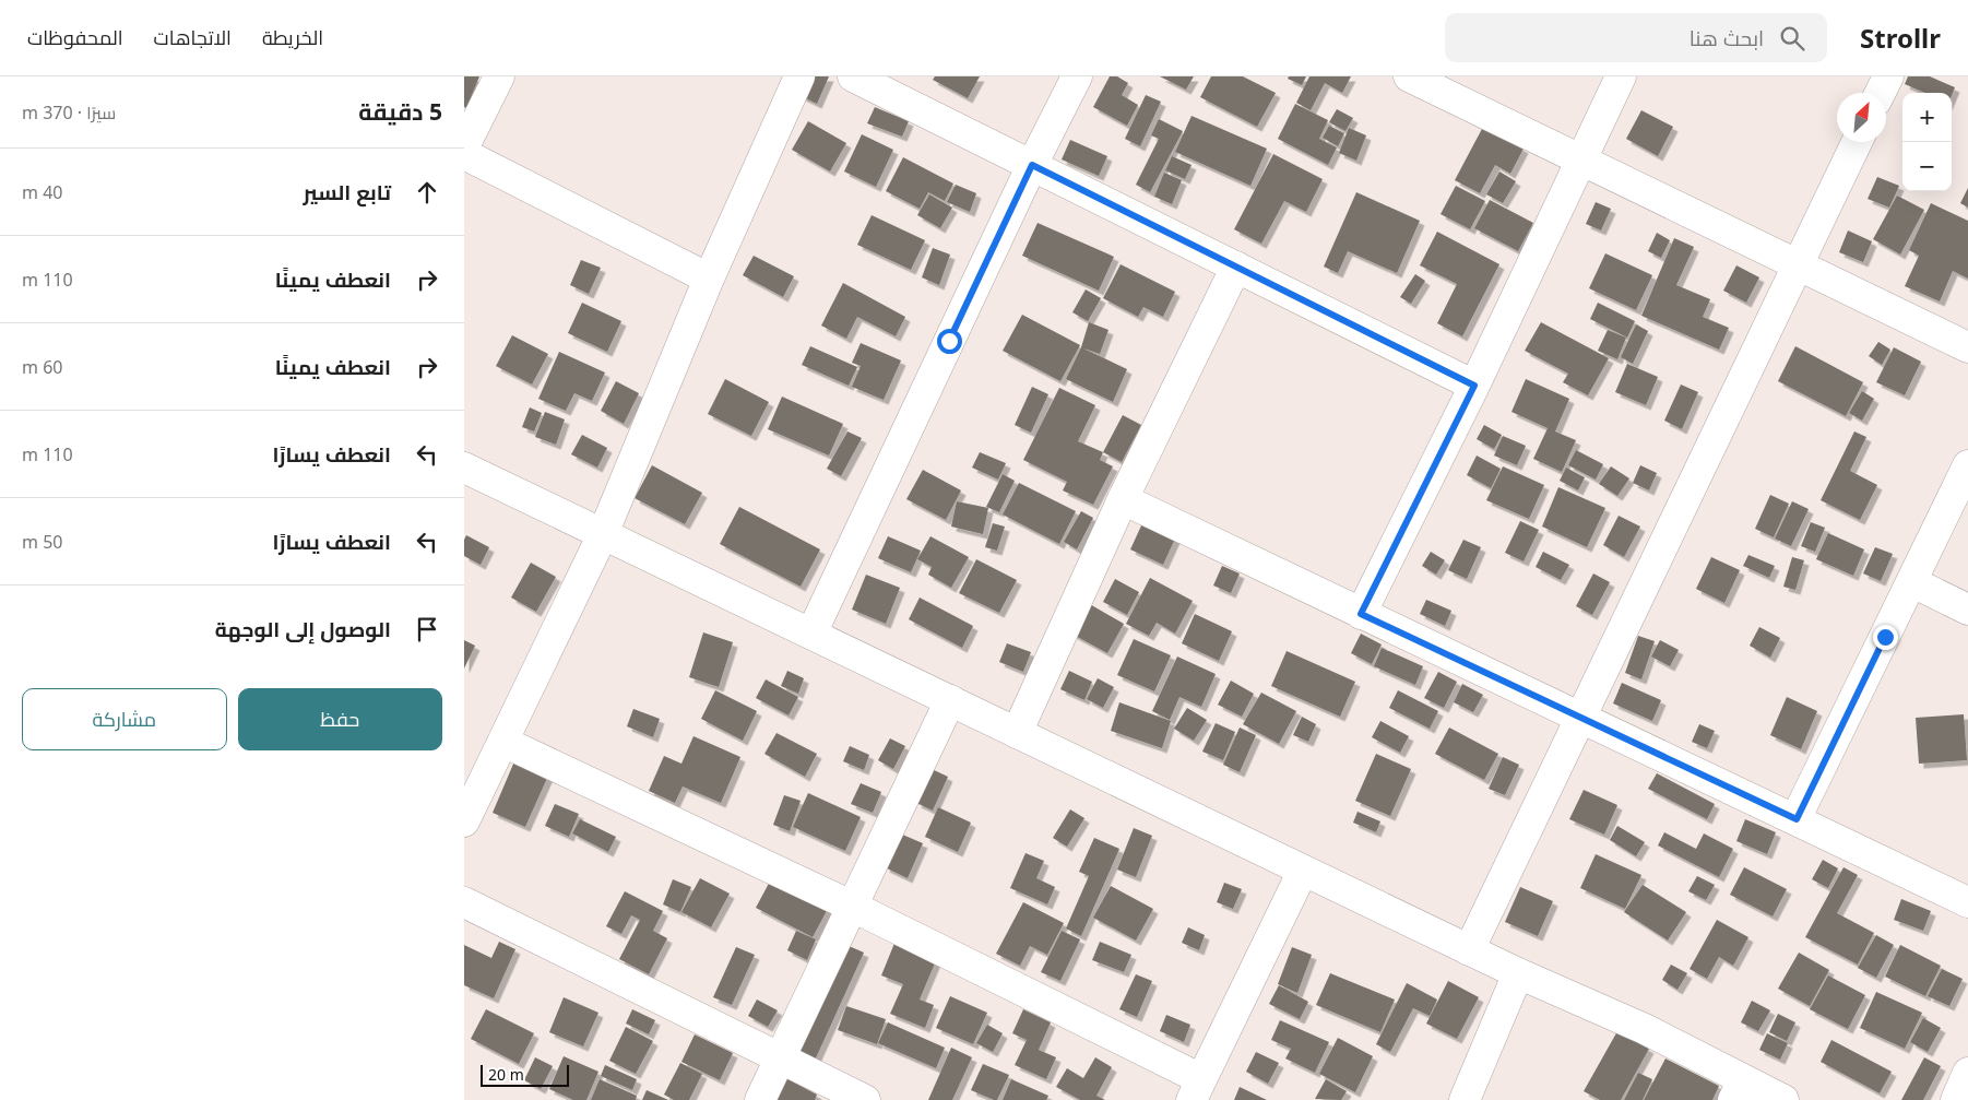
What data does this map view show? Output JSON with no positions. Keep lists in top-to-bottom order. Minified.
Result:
{"scale_bar":"20 m","north":"top right","page":{"header":"Strollr","search":"ابحث هنا","nav":["الخريطة","الاتجاهات","المحفوظات"],"heading":["5 دقيقة","سيرًا · 370 m"],"map_buttons":["+","−"],"list":[["تابع السير","40 m"],["انعطف يمينًا","110 m"],["انعطف يمينًا","60 m"],["انعطف يسارًا","110 m"],["انعطف يسارًا","50 m"],"الوصول إلى الوجهة"],"buttons":["حفظ","مشاركة"],"scale":"20 m"}}
